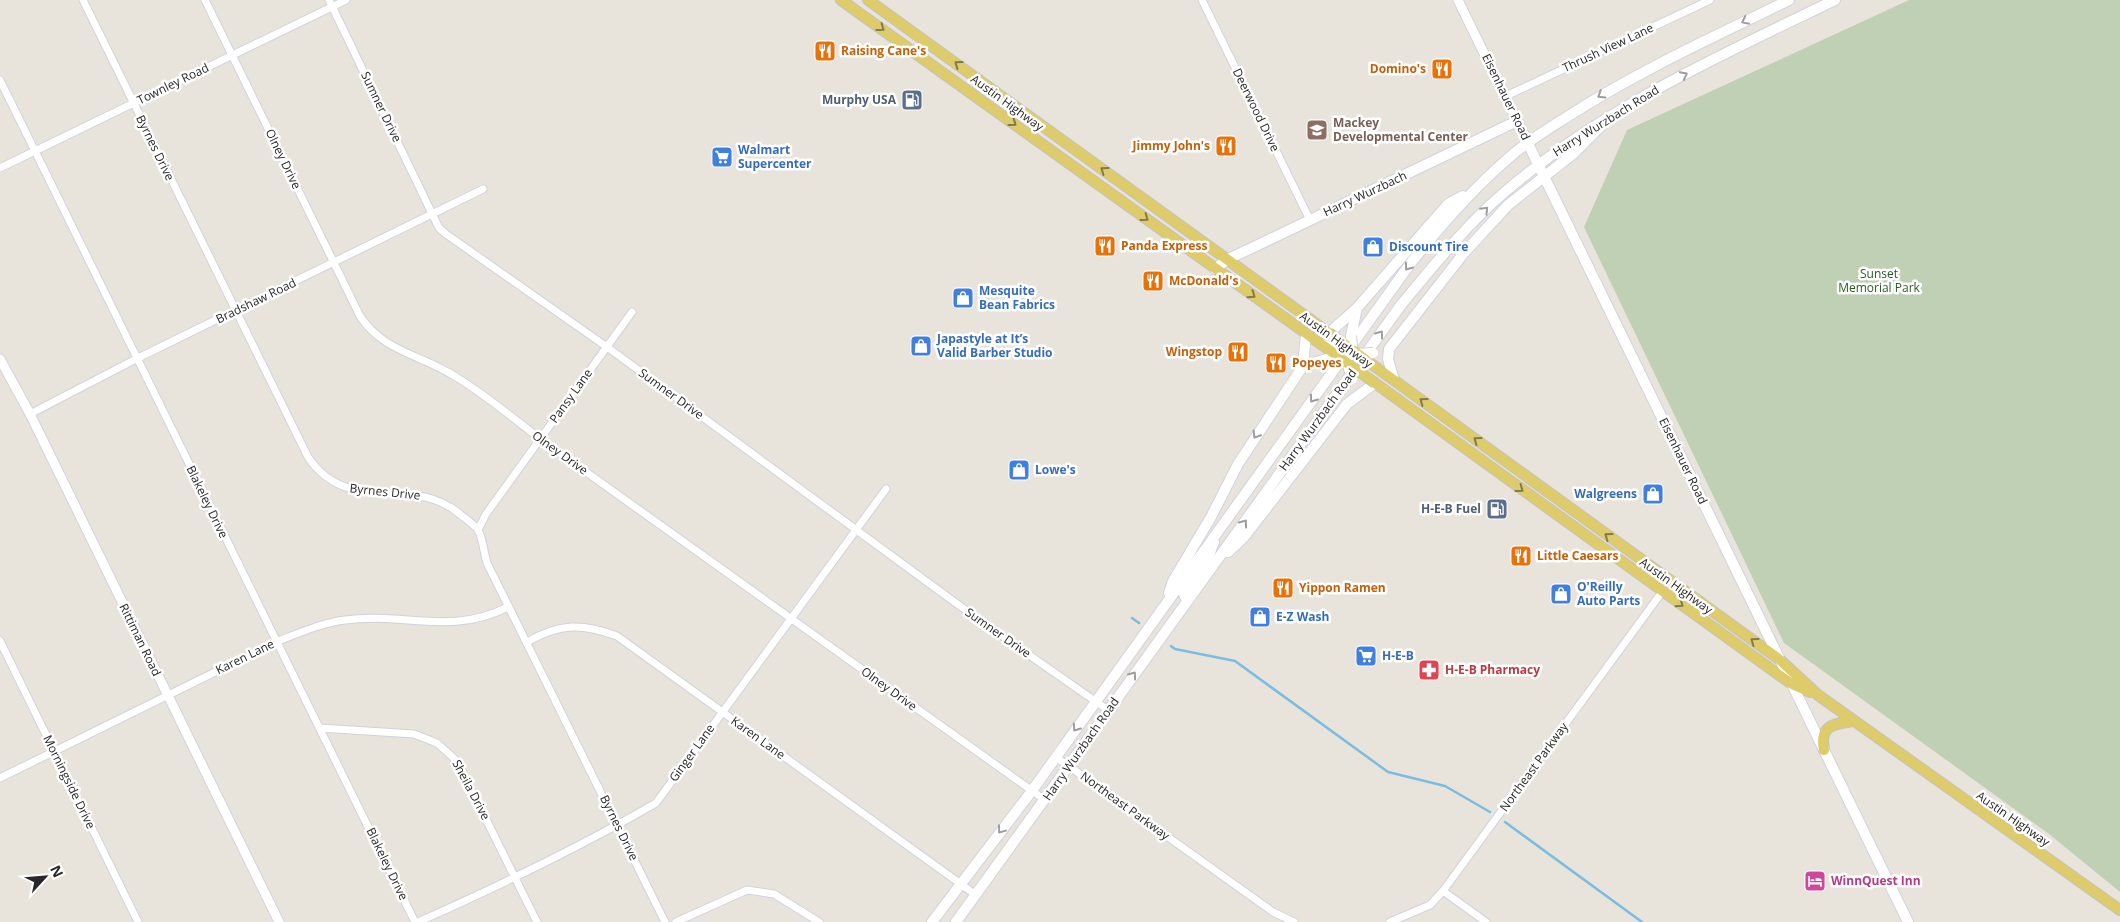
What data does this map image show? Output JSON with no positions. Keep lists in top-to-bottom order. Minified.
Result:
{"streets":{"main road":["Eisenhauer Road","Austin Highway","Harry Wurzbach Road","Harry Wurzbach"],"street":["Thrush View Lane","Townley Road","Sumner Drive","Deerwood Drive","Byrnes Drive","Olney Drive","Bradshaw Road","Pansy Lane","Blakeley Drive","Rittiman Road","Karen Lane","Ginger Lane","Northeast Parkway","Morningside Drive","Sheila Drive"]},"crossings":[["Thrush View Lane","Eisenhauer Road"],["Townley Road","Sumner Drive"],["Townley Road","Byrnes Drive"],["Townley Road","Olney Drive"],["Townley Road","Blakeley Drive"],["Eisenhauer Road","Austin Highway"],["Eisenhauer Road","Harry Wurzbach Road"],["Eisenhauer Road","Harry Wurzbach"],["Austin Highway","Harry Wurzbach"],["Austin Highway","Northeast Parkway"],["Sumner Drive","Harry Wurzbach Road"],["Sumner Drive","Bradshaw Road"],["Sumner Drive","Pansy Lane"],["Sumner Drive","Ginger Lane"],["Deerwood Drive","Harry Wurzbach"],["Harry Wurzbach Road","Olney Drive"],["Harry Wurzbach Road","Karen Lane"],["Harry Wurzbach Road","Northeast Parkway"],["Byrnes Drive","Bradshaw Road"],["Byrnes Drive","Pansy Lane"],["Byrnes Drive","Karen Lane"],["Byrnes Drive","Ginger Lane"],["Olney Drive","Bradshaw Road"],["Olney Drive","Pansy Lane"],["Olney Drive","Ginger Lane"],["Bradshaw Road","Blakeley Drive"],["Bradshaw Road","Rittiman Road"],["Blakeley Drive","Karen Lane"],["Blakeley Drive","Ginger Lane"],["Blakeley Drive","Sheila Drive"],["Rittiman Road","Karen Lane"],["Karen Lane","Ginger Lane"],["Karen Lane","Morningside Drive"],["Ginger Lane","Sheila Drive"]],"parks":["Sunset Memorial Park"],"places":{"restaurant":["Raising Cane's","Domino's","Jimmy John's","Panda Express","McDonald's","Wingstop","Popeyes","Little Caesars","Yippon Ramen"],"fuel station":["Murphy USA","H-E-B Fuel"],"school or university":["Mackey Developmental Center"],"supermarket":["Walmart Supercenter","H-E-B"],"shop":["Discount Tire","Mesquite Bean Fabrics","Japastyle at It’s Valid Barber Studio","Lowe's","Walgreens","O'Reilly Auto Parts","E-Z Wash"],"pharmacy":["H-E-B Pharmacy"],"hotel":["WinnQuest Inn"]},"north":"top right"}
